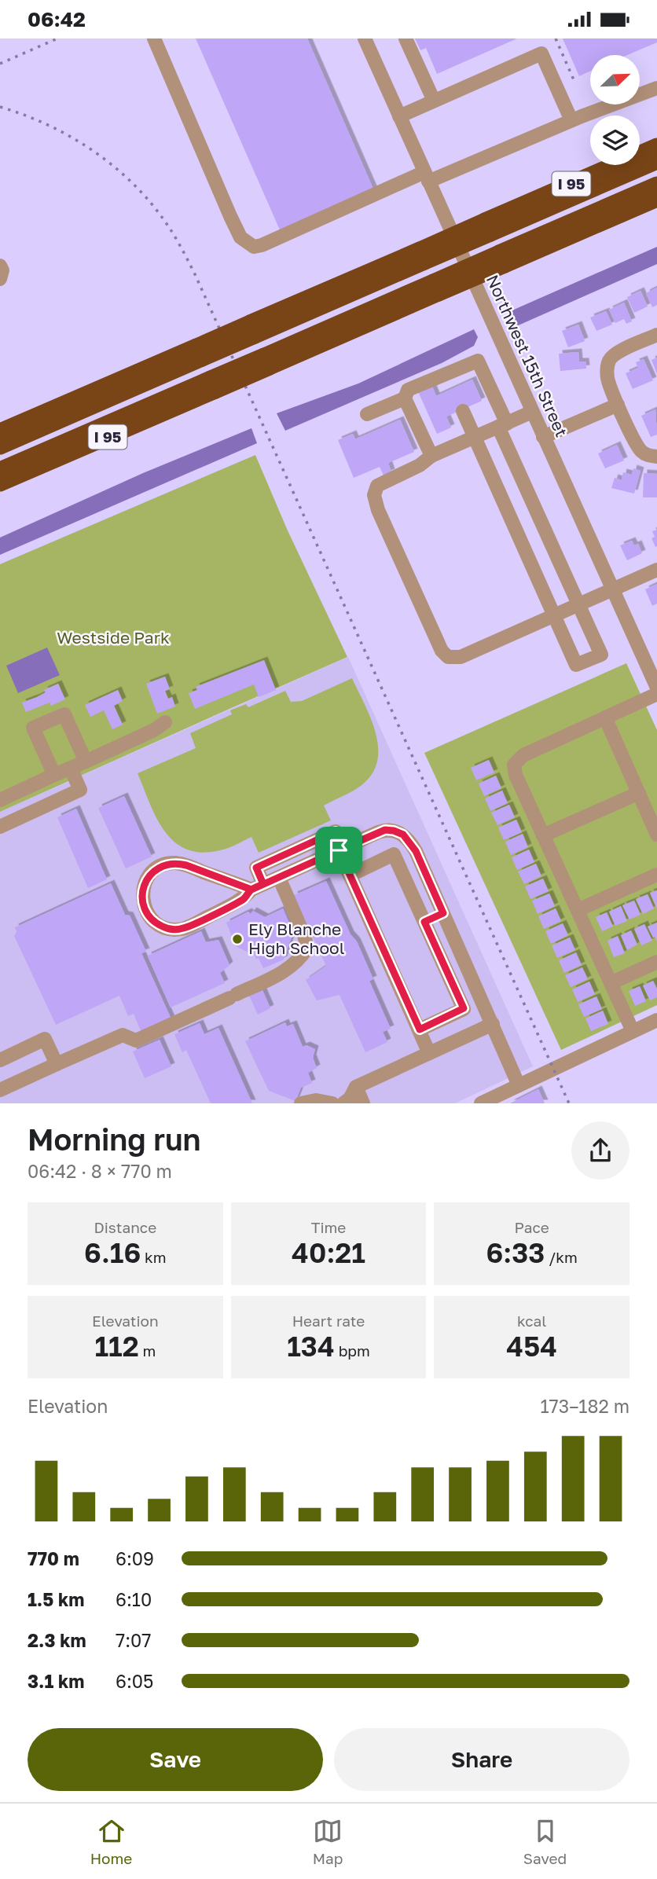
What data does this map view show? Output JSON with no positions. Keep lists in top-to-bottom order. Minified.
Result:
{"streets":{"highway":["I 95"],"street":["Northwest 15th Street"]},"parks":["Westside Park"],"places":["Ely Blanche High School"],"north":"top right","page":{"status":"06:42","heading":["Morning run","06:42 · 8 × 770 m"],"stats":[["Distance","6.16 km"],["Time","40:21"],["Pace","6:33 /km"],["Elevation","112 m"],["Heart rate","134 bpm"],["kcal","454"]],"chart":["Elevation","173–182 m"],"list":[{"name":"770 m","note":"6:09"},{"name":"1.5 km","note":"6:10"},{"name":"2.3 km","note":"7:07"},{"name":"3.1 km","note":"6:05"}],"buttons":["Save","Share"],"tabs":["Home","Map","Saved"]}}
